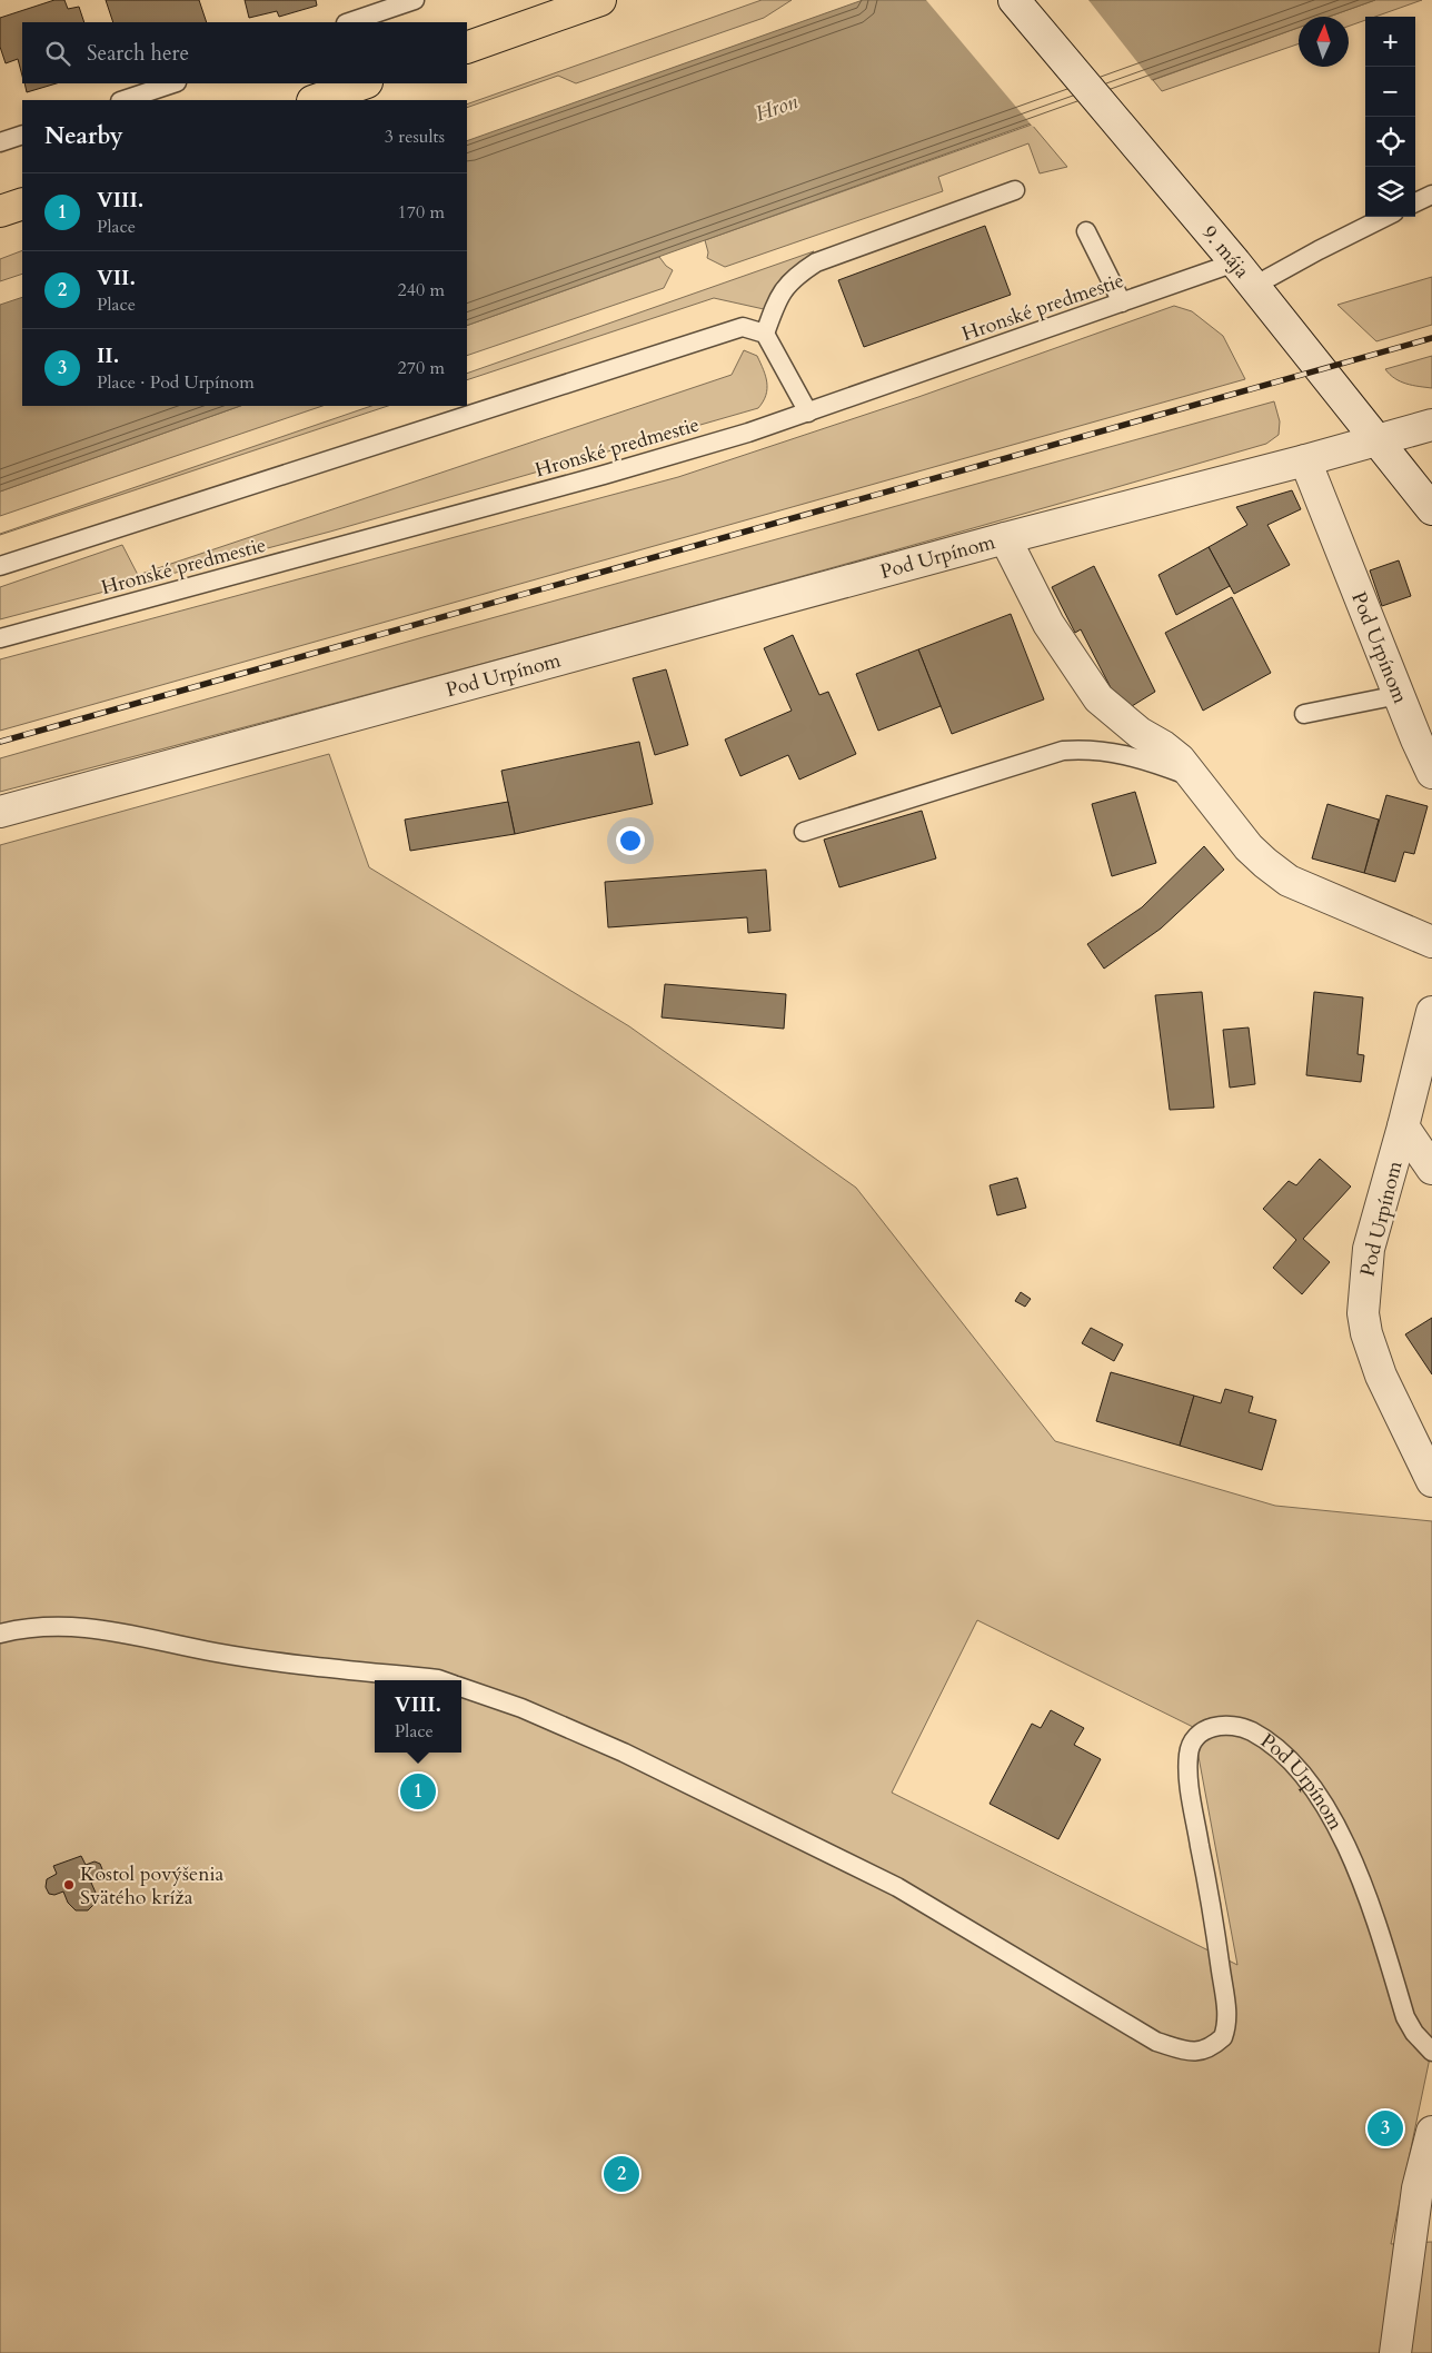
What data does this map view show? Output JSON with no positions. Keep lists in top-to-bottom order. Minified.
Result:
{"streets":{"street":["9. mája","Pod Urpínom"],"lane":["Hronské predmestie"]},"crossings":[["9. mája","Hronské predmestie"],["9. mája","Pod Urpínom"]],"water":["Hron"],"places":["Kostol povýšenia Svätého kríža"],"north":"top","page":{"map_buttons":["+","−"],"search":"Search here","heading":["Nearby","3 results"],"list":[{"mark":"1","name":"VIII.","note":"Place","value":"170 m"},{"mark":"2","name":"VII.","note":"Place","value":"240 m"},{"mark":"3","name":"II.","note":"Place · Pod Urpínom","value":"270 m"}],"popup":["VIII.","Place"],"pins":["1","3","2"]}}
